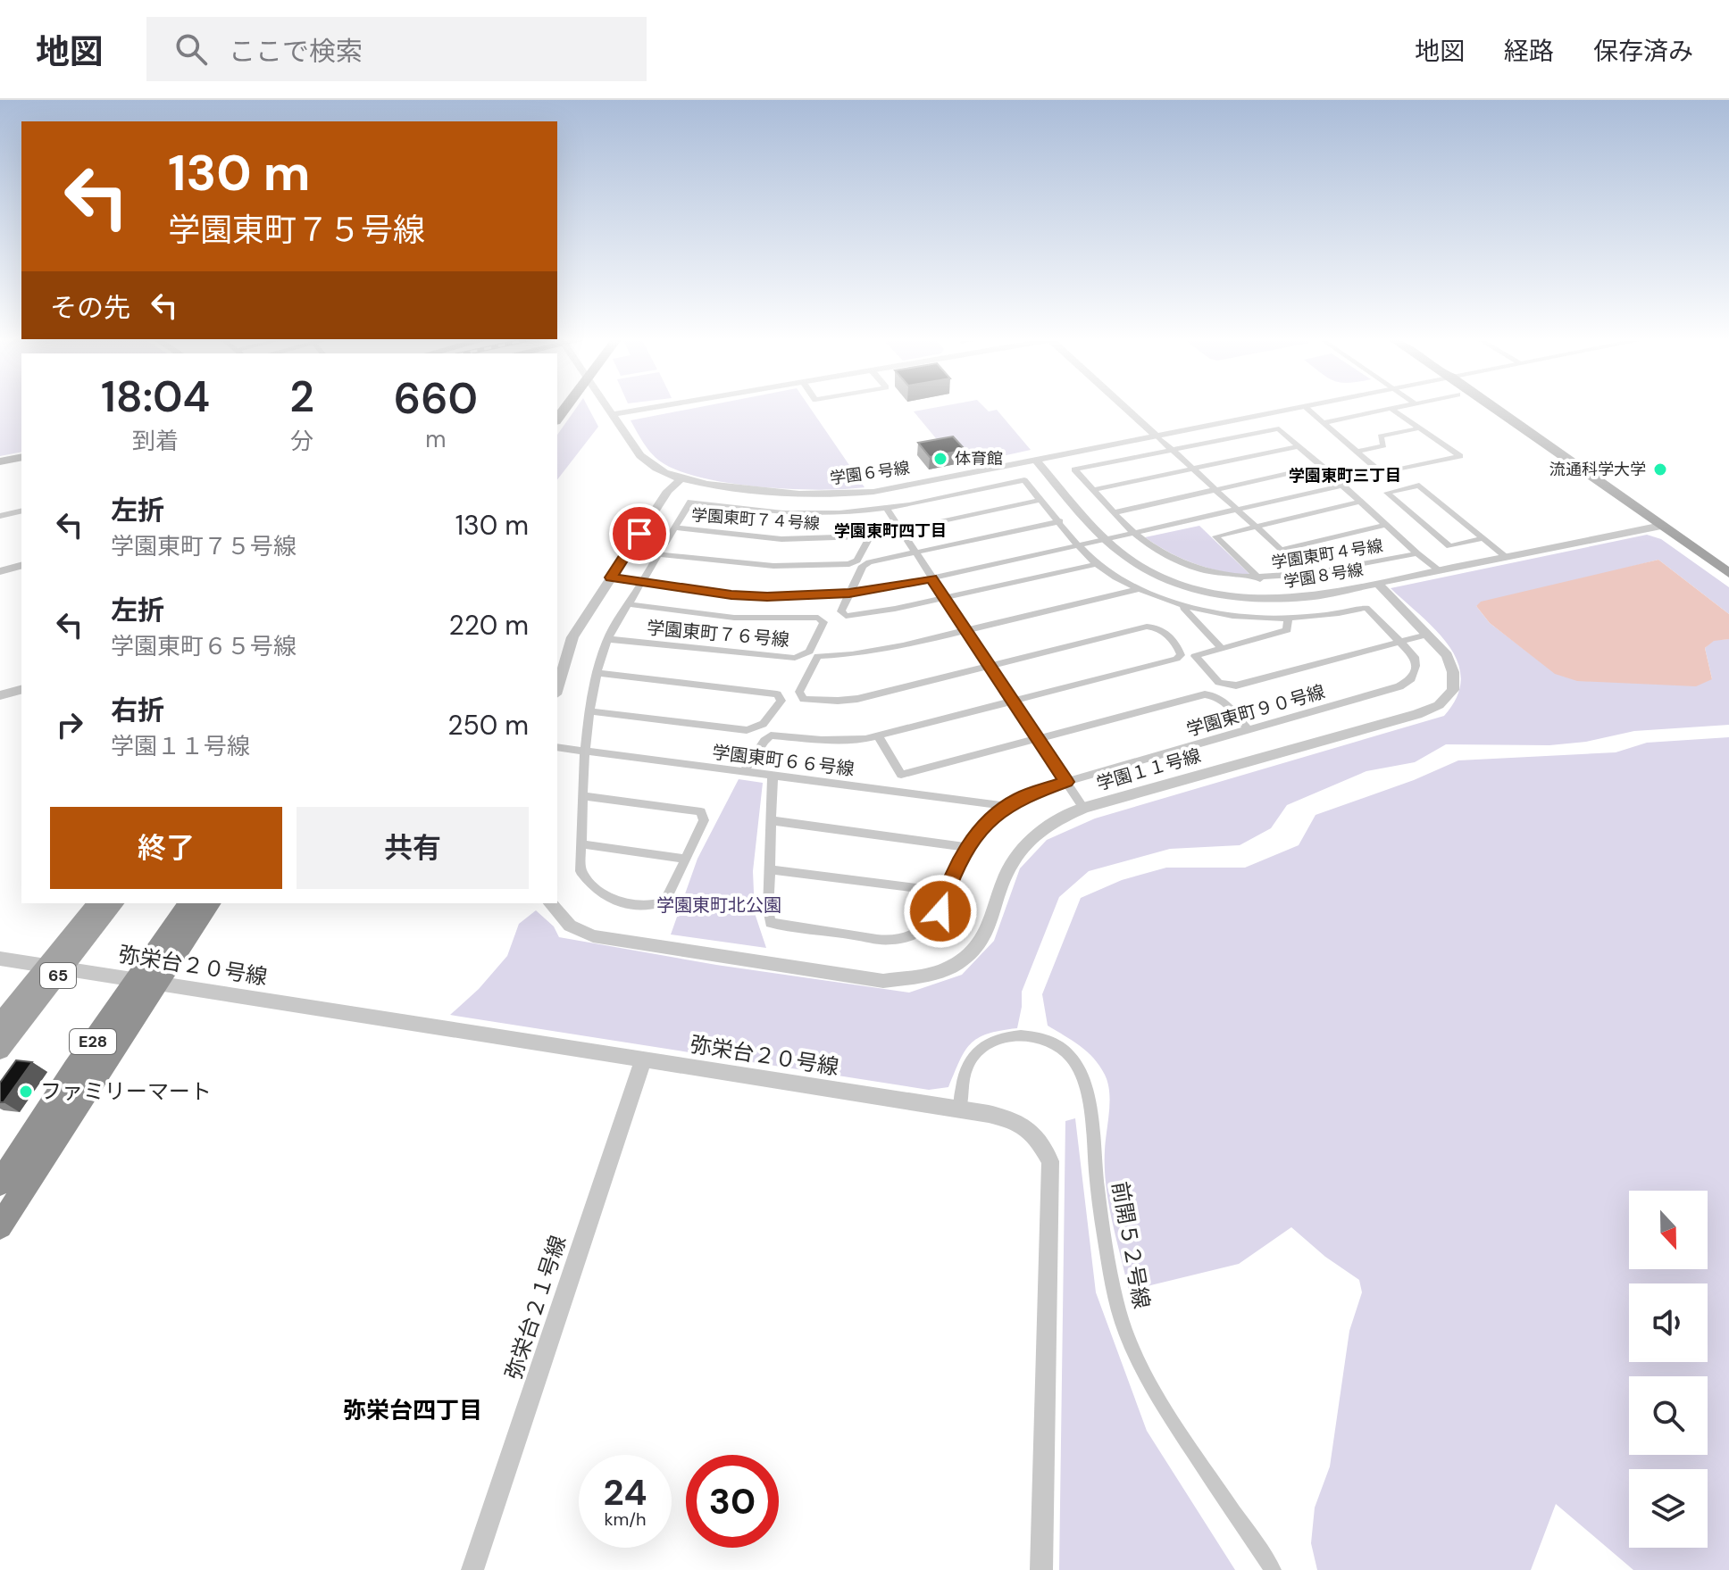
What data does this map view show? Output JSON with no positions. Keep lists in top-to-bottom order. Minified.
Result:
{"streets":{"highway":["E28"],"main road":["65"],"street":["学園６号線","学園東町７４号線","学園東町４号線","学園８号線","学園東町７６号線","学園東町９０号線","学園東町６６号線","学園１１号線","弥栄台２０号線","前開５２号線","弥栄台２１号線"]},"crossings":[["学園６号線","学園８号線"],["学園東町４号線","学園８号線"],["学園８号線","学園１１号線"],["学園東町９０号線","学園東町６６号線"],["弥栄台２０号線","65"],["弥栄台２０号線","前開５２号線"],["弥栄台２０号線","弥栄台２１号線"]],"districts":["学園東町三丁目","学園東町四丁目","弥栄台四丁目"],"parks":["学園東町北公園"],"places":["体育館","流通科学大学","ファミリーマート"],"north":"bottom","page":{"header":"地図","search":"ここで検索","nav":["地図","経路","保存済み"],"turn":["130 m","学園東町７５号線"],"then":"その先","eta":["18:04","到着","2","分","660","m"],"list":[{"name":"左折","note":"学園東町７５号線","value":"130 m"},{"name":"左折","note":"学園東町６５号線","value":"220 m"},{"name":"右折","note":"学園１１号線","value":"250 m"}],"buttons":["終了","共有"],"speed":"24 km/h","limit":"30"}}
